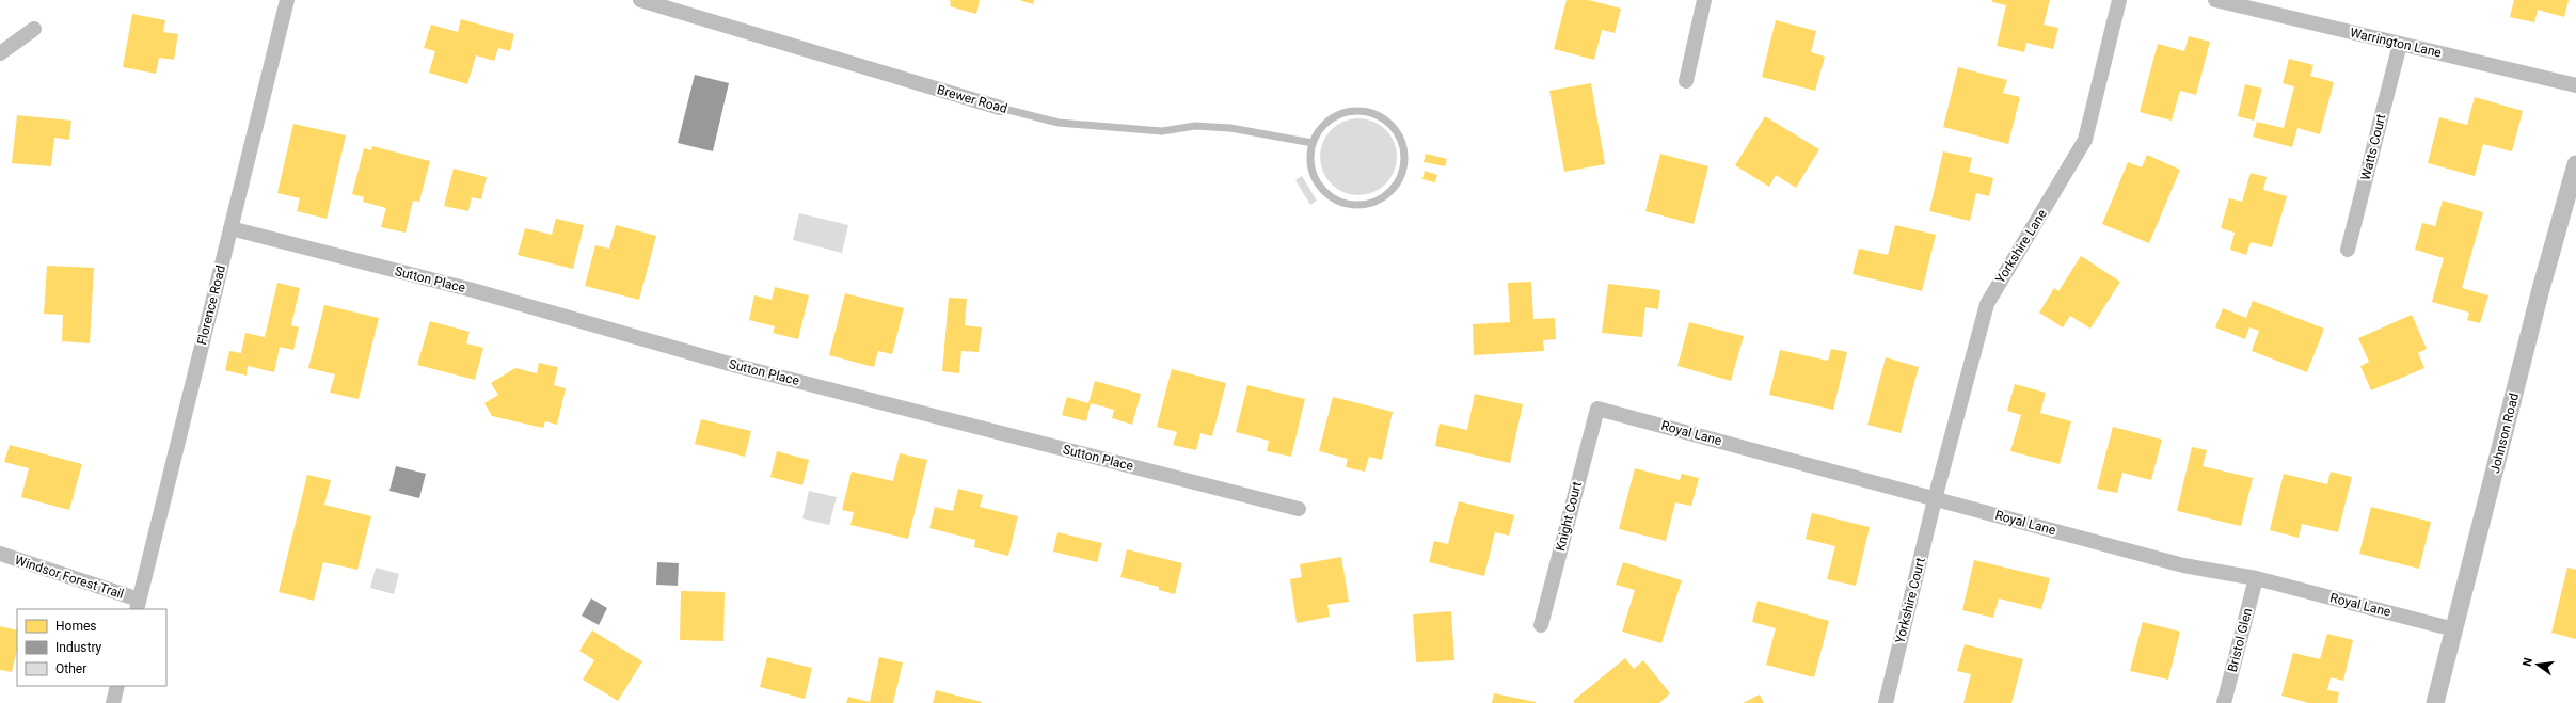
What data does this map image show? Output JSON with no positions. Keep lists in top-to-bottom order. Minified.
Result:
{"streets":{"street":["Warrington Lane","Brewer Road","Watts Court","Yorkshire Lane","Sutton Place","Florence Road","Royal Lane","Johnson Road","Knight Court","Windsor Forest Trail","Yorkshire Court","Bristol Glen"]},"crossings":[["Warrington Lane","Watts Court"],["Yorkshire Lane","Royal Lane"],["Yorkshire Lane","Yorkshire Court"],["Sutton Place","Florence Road"],["Florence Road","Windsor Forest Trail"],["Royal Lane","Johnson Road"],["Royal Lane","Knight Court"],["Royal Lane","Yorkshire Court"],["Royal Lane","Bristol Glen"]],"legend":["Homes","Industry","Other"],"north":"left"}
